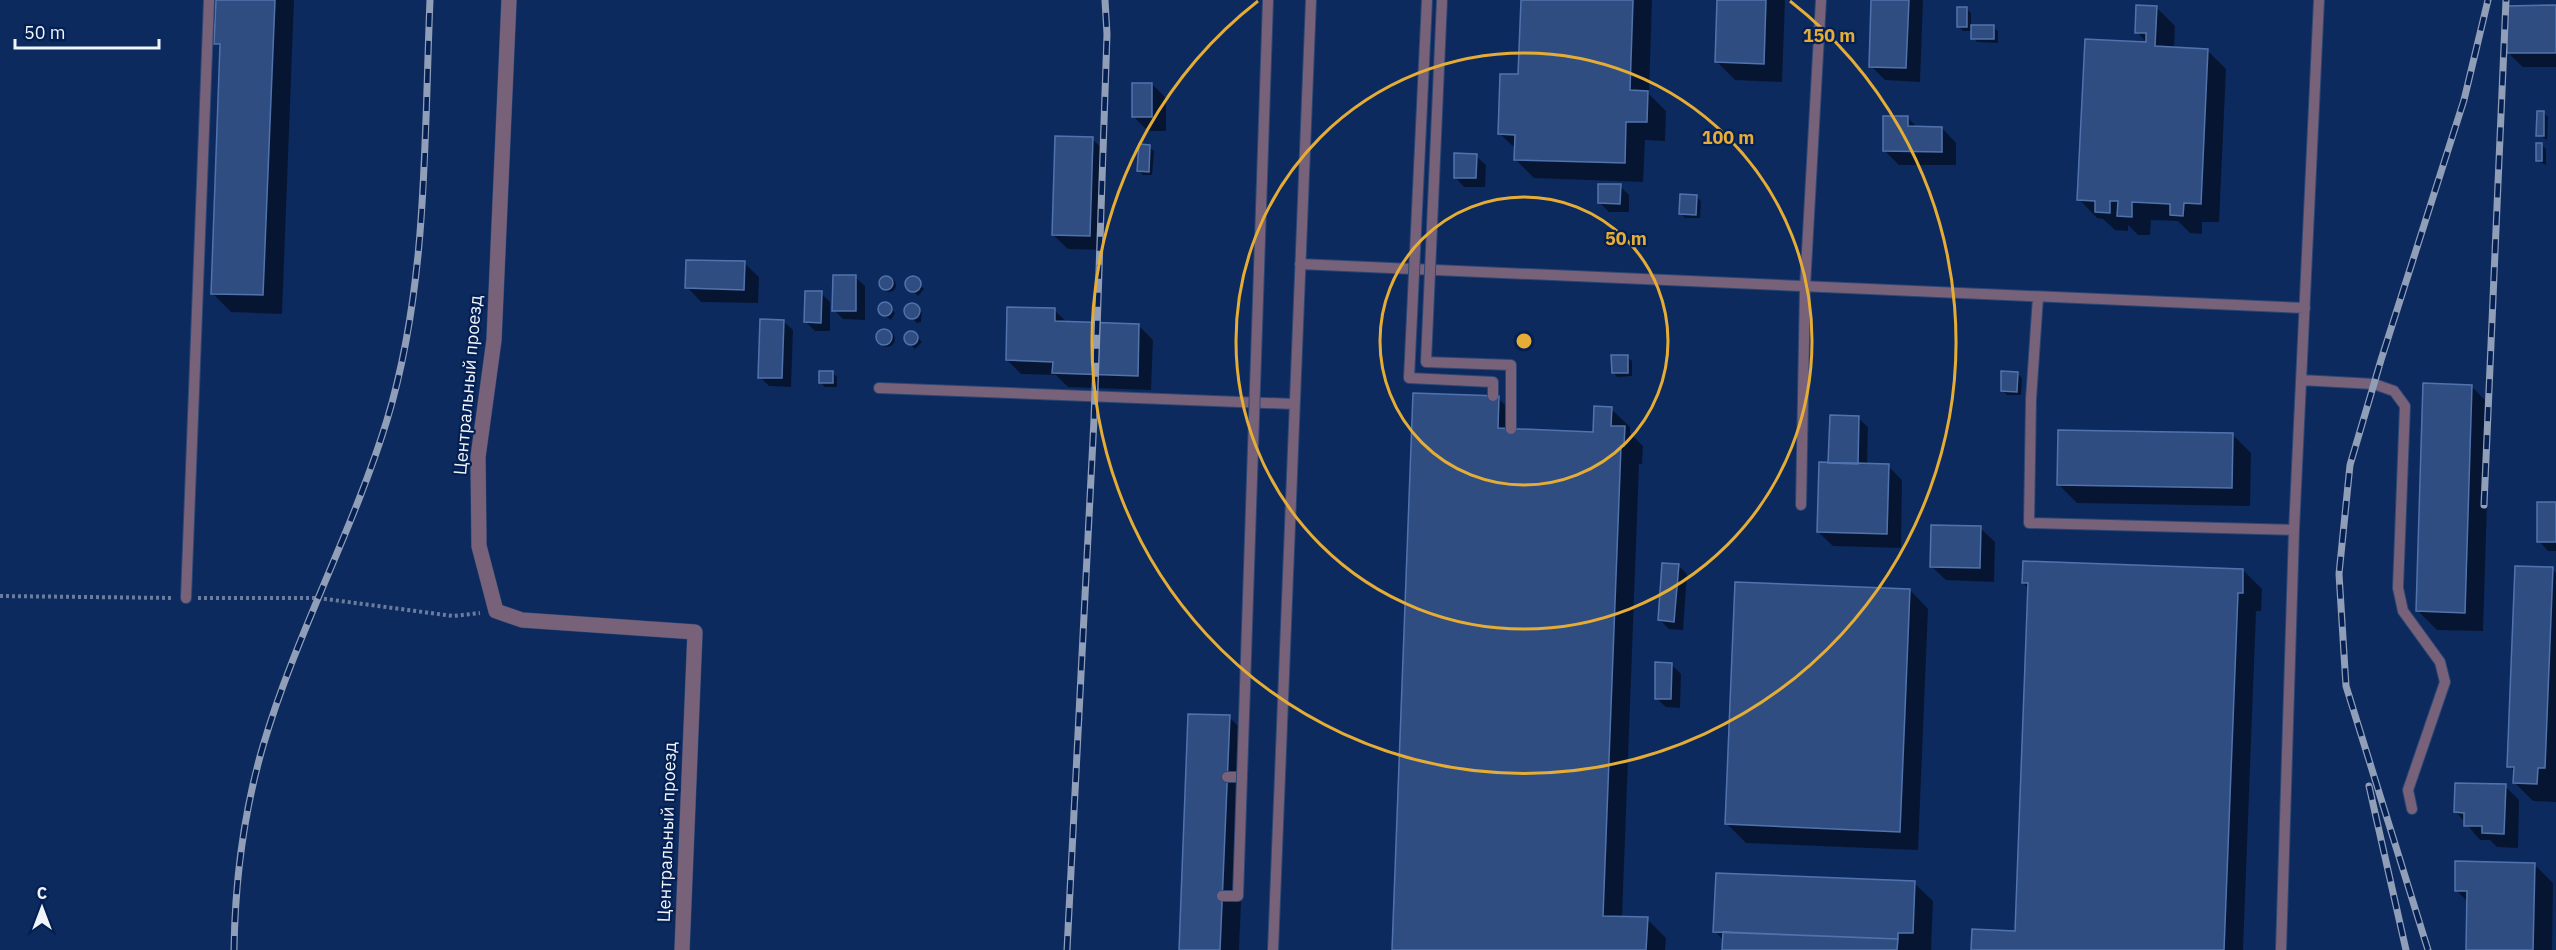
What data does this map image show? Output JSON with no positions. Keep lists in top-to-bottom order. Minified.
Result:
{"streets":{"street":["Центральный проезд"]},"scale_bar":"50 m","north":"top","rings":["150 m","100 m","50 m"]}
